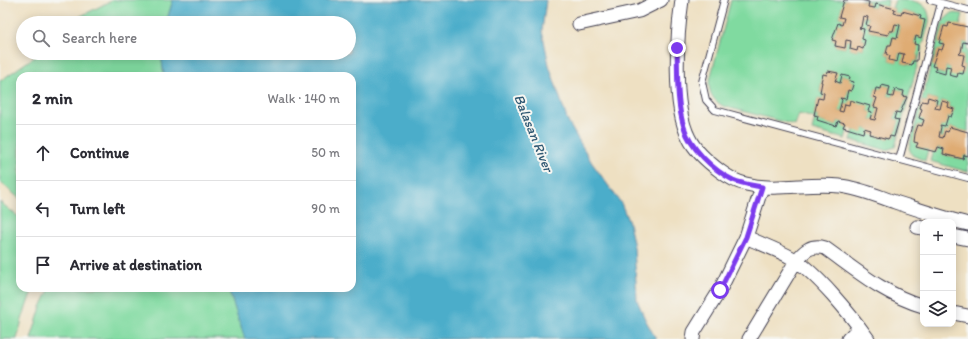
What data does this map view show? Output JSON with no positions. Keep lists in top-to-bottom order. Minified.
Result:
{"water":["Balasan River"],"page":{"search":"Search here","heading":["2 min","Walk · 140 m"],"list":[["Continue","50 m"],["Turn left","90 m"],"Arrive at destination"],"map_buttons":["+","−"]}}
